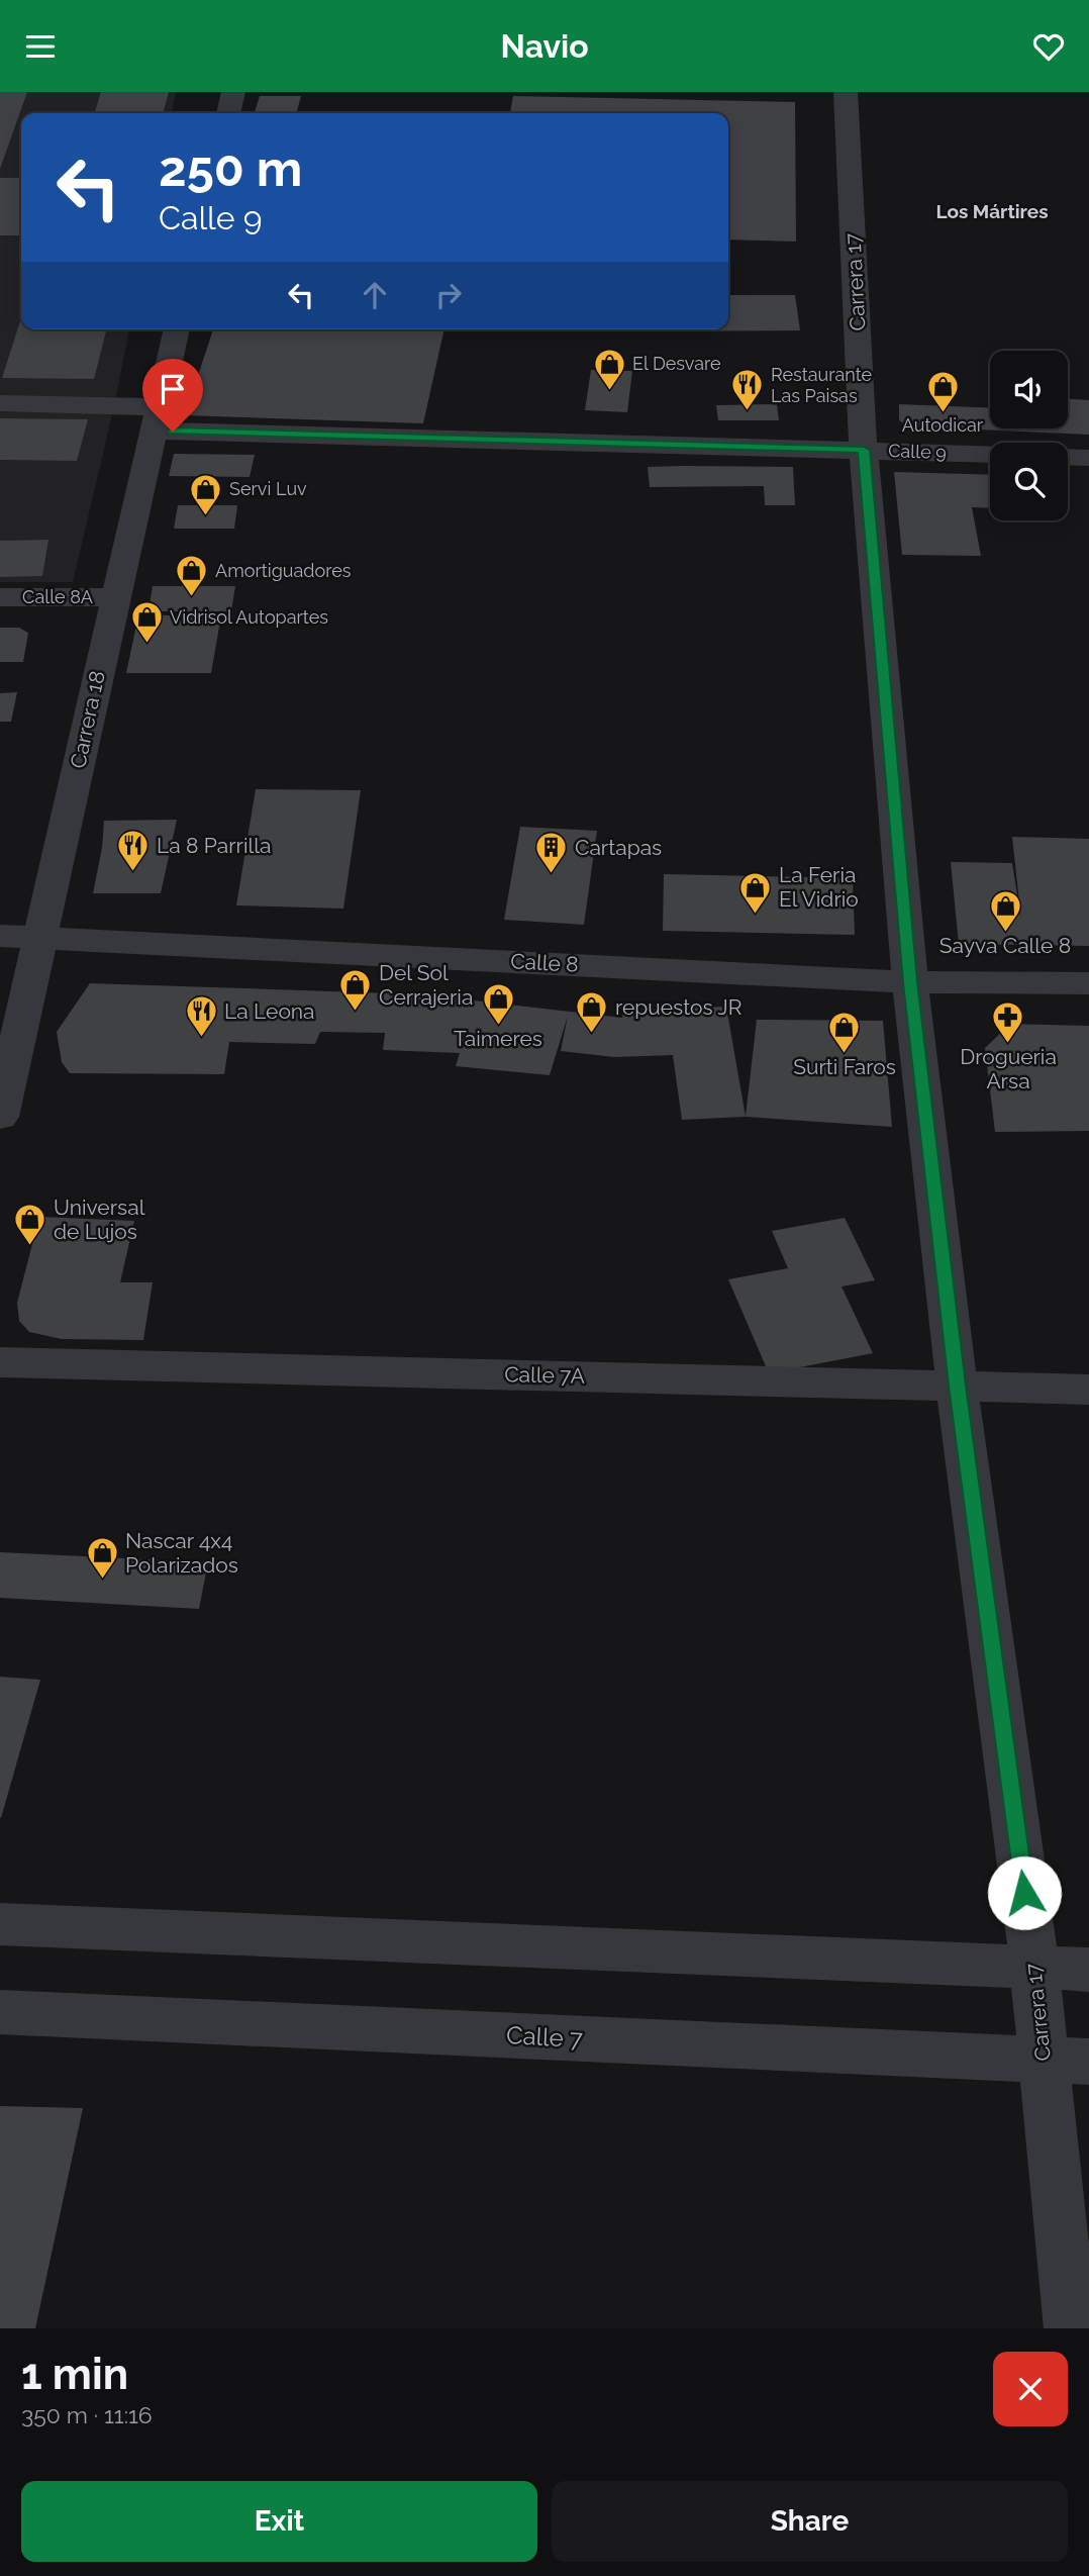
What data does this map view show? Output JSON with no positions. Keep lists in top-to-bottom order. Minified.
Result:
{"streets":{"street":["Carrera 17","Calle 9","Calle 8A","Carrera 18","Calle 8","Calle 7A","Calle 7"]},"crossings":[["Carrera 17","Calle 9"],["Carrera 17","Calle 8"],["Carrera 17","Calle 7A"],["Carrera 17","Calle 7"],["Calle 9","Carrera 18"],["Calle 8A","Carrera 18"],["Carrera 18","Calle 8"]],"districts":["Los Mártires"],"places":{"shop":["El Desvare","Autodicar","Servi Luv","Amortiguadores","Vidrisol Autopartes","La Feria El Vidrio","Sayva Calle 8","Del Sol Cerrajeria","Taimeres","repuestos JR","Surti Faros","Universal de Lujos","Nascar 4x4 Polarizados"],"restaurant":["Restaurante Las Paisas","La 8 Parrilla","La Leona"],"building":["Cartapas"],"pharmacy":["Drogueria Arsa"]},"page":{"header":"Navio","turn":["250 m","Calle 9"],"heading":["1 min","350 m · 11:16"],"buttons":["Exit","Share"]}}
